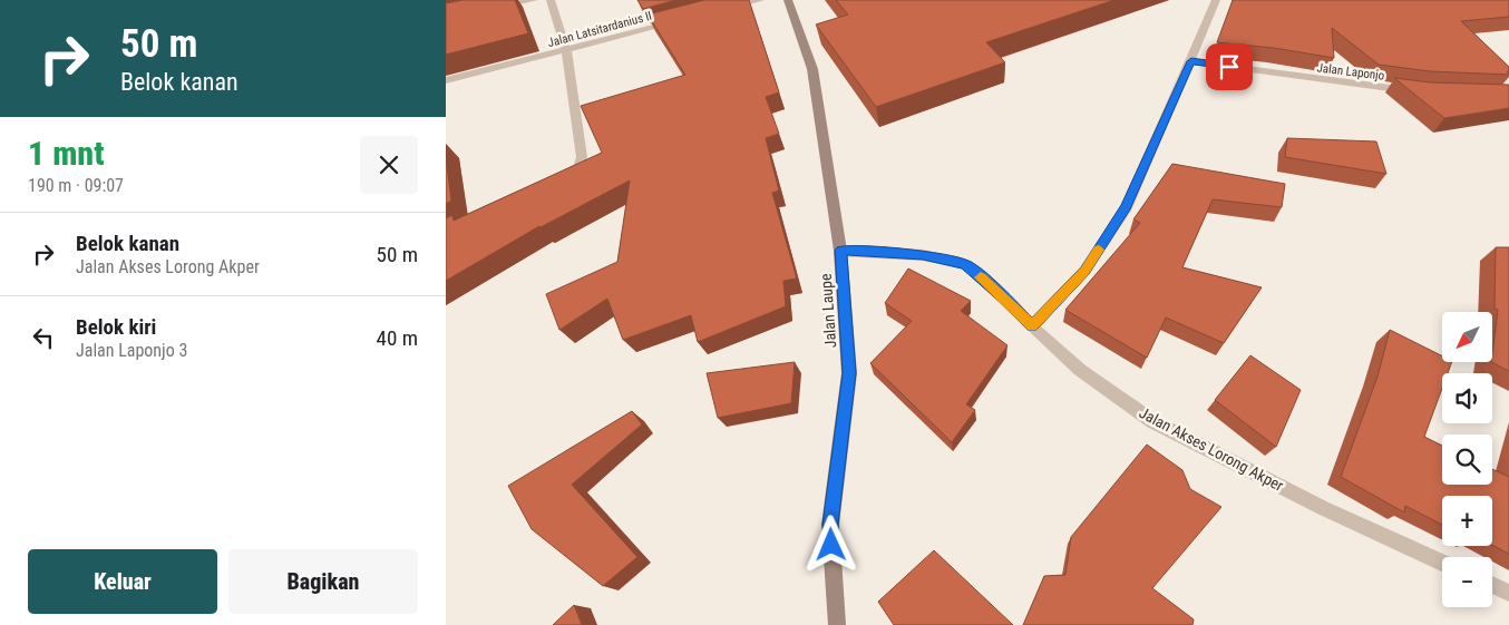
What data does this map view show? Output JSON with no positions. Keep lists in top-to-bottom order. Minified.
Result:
{"streets":{"street":["Jalan Latsitardanius II","Jalan Laponjo","Jalan Laupe","Jalan Akses Lorong Akper"]},"crossings":[["Jalan Laupe","Jalan Akses Lorong Akper"]],"north":"bottom left","page":{"turn":["50 m","Belok kanan"],"heading":["1 mnt","190 m · 09:07"],"list":[{"name":"Belok kanan","note":"Jalan Akses Lorong Akper","value":"50 m"},{"name":"Belok kiri","note":"Jalan Laponjo 3","value":"40 m"}],"map_buttons":["+","−"],"buttons":["Keluar","Bagikan"]}}
